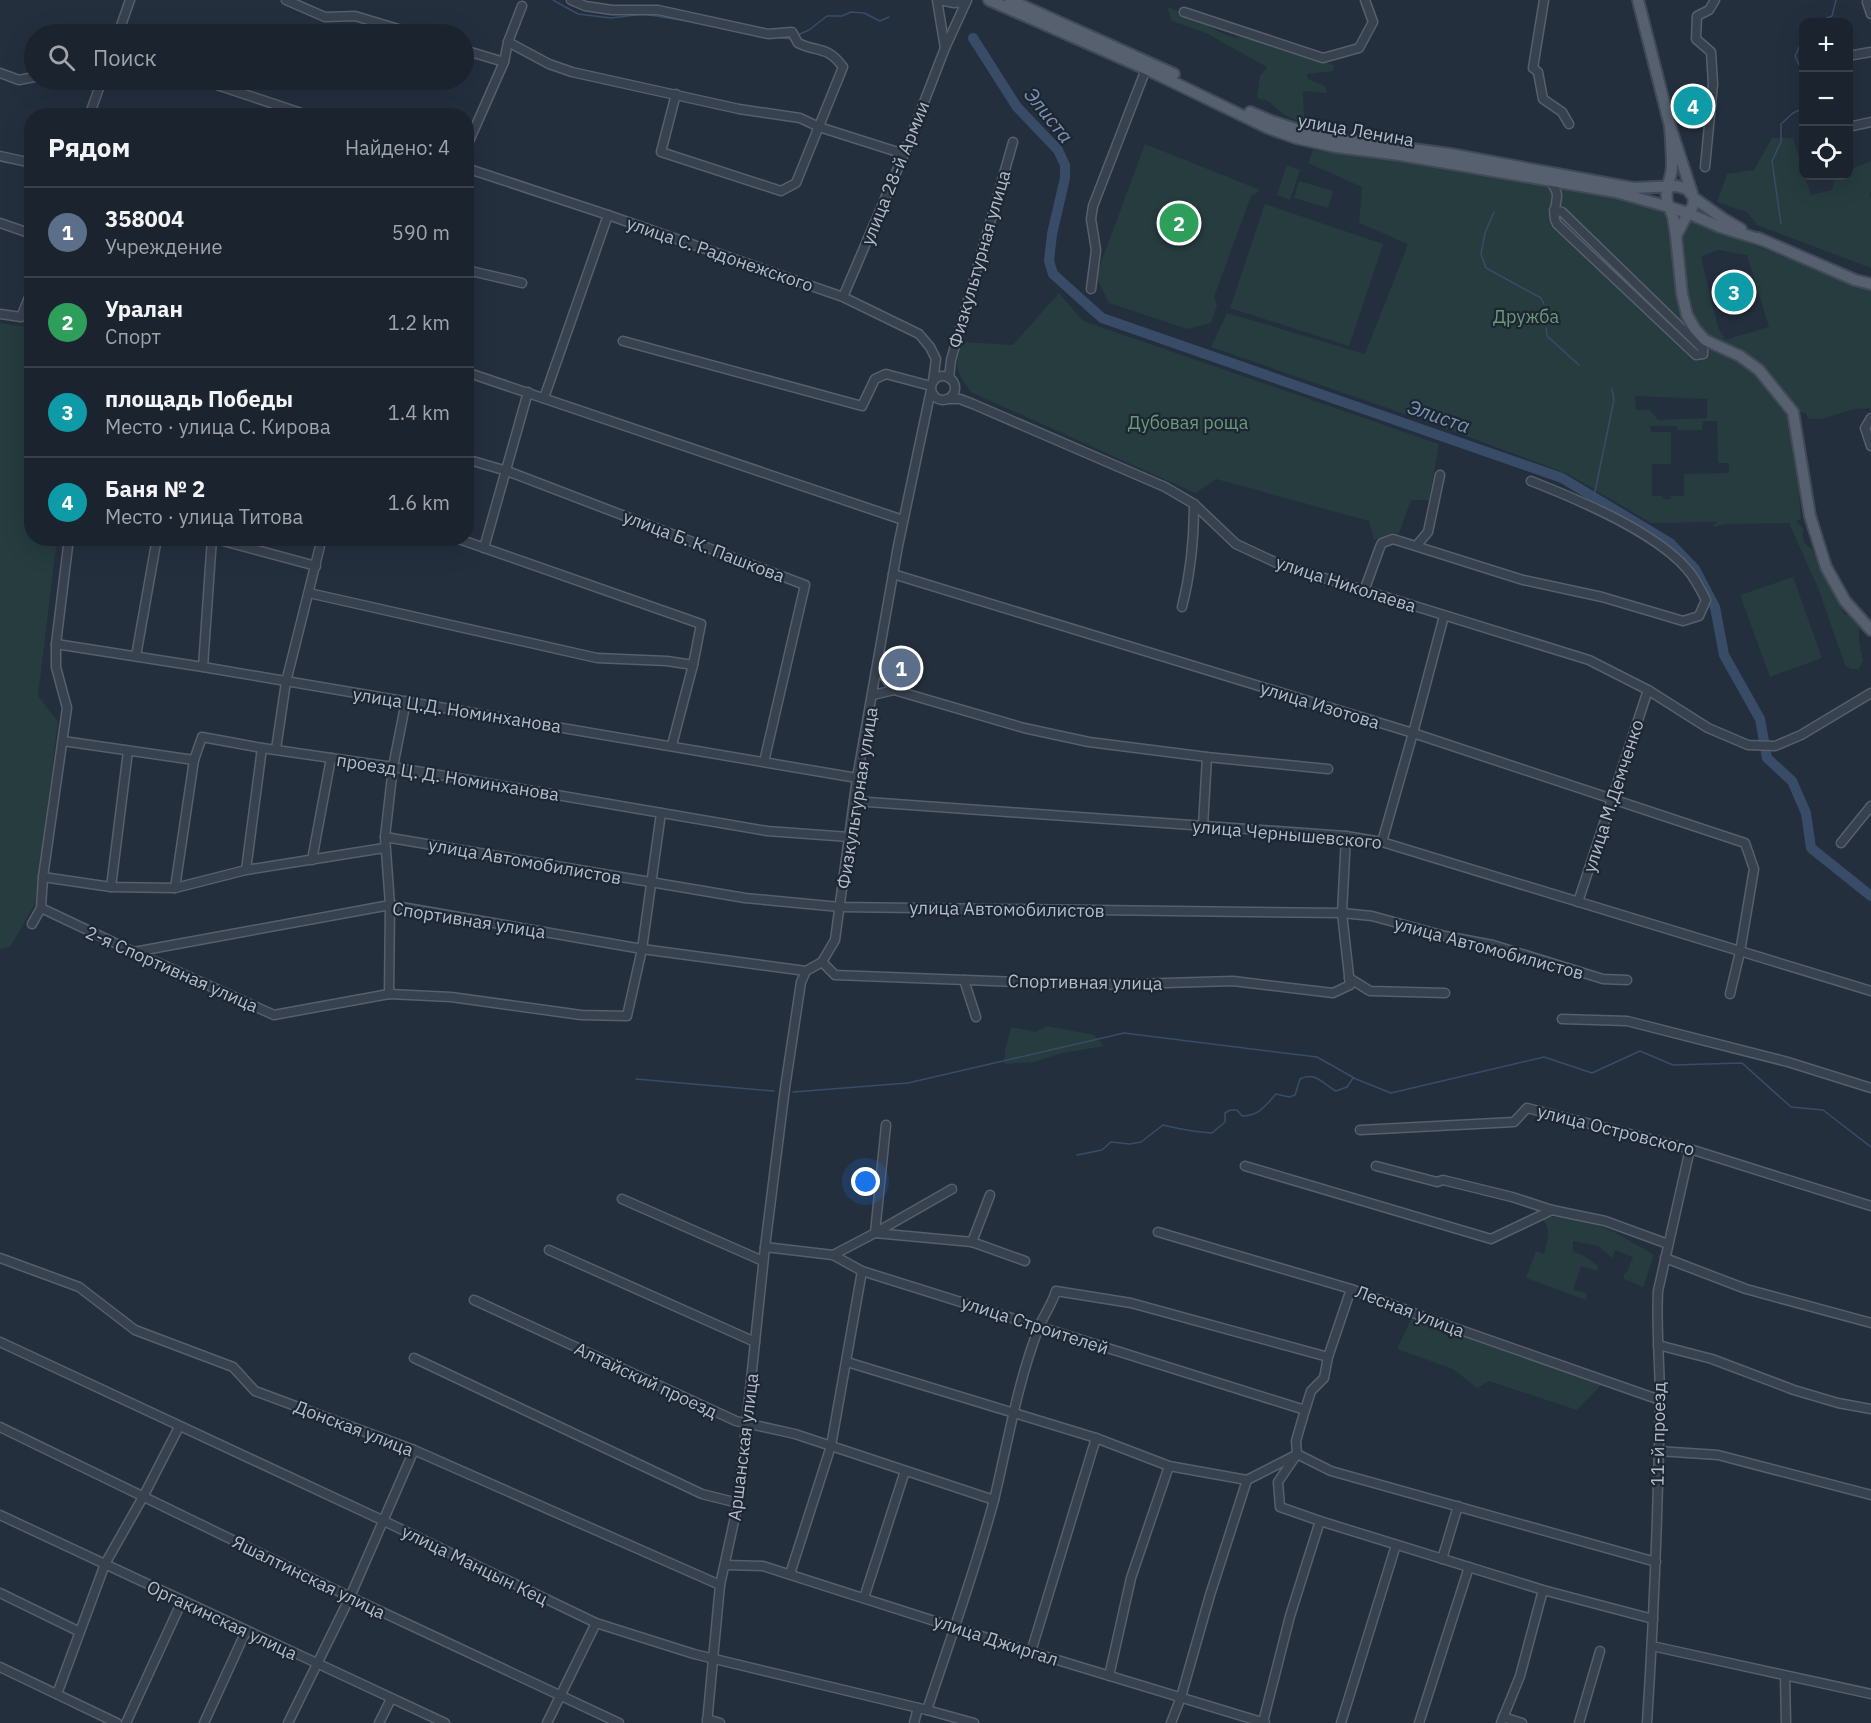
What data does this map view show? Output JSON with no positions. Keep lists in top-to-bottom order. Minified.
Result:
{"streets":{"main road":["улица Ленина"],"street":["улица 28-й Армии","улица С. Радонежского","Физкультурная улица","улица Б. К. Пашкова","улица Николаева","улица Изотова","улица Ц.Д. Номинханова","проезд Ц. Д. Номинханова","улица М.Демченко","улица Чернышевского","улица Автомобилистов","Спортивная улица","2-я Спортивная улица","улица Островского","Лесная улица","улица Строителей","Алтайский проезд","Донская улица","11-й проезд","Аршанская улица","улица Манцын Кец","Яшалтинская улица","Оргакинская улица","улица Джиргал"]},"crossings":[["улица 28-й Армии","улица С. Радонежского"],["улица С. Радонежского","Физкультурная улица"],["улица С. Радонежского","улица Николаева"],["Физкультурная улица","улица Николаева"],["Физкультурная улица","улица Изотова"],["Физкультурная улица","улица Ц.Д. Номинханова"],["Физкультурная улица","проезд Ц. Д. Номинханова"],["Физкультурная улица","улица Чернышевского"],["Физкультурная улица","улица Автомобилистов"],["Физкультурная улица","Спортивная улица"],["улица Б. К. Пашкова","улица Ц.Д. Номинханова"],["улица Николаева","улица М.Демченко"],["улица Изотова","улица М.Демченко"],["улица Изотова","улица Чернышевского"],["улица М.Демченко","улица Чернышевского"],["Спортивная улица","2-я Спортивная улица"],["Спортивная улица","Аршанская улица"],["улица Островского","11-й проезд"],["Лесная улица","11-й проезд"],["улица Строителей","Аршанская улица"],["Алтайский проезд","Аршанская улица"],["Донская улица","Аршанская улица"],["Аршанская улица","улица Манцын Кец"],["Аршанская улица","улица Джиргал"]],"water":["Элиста"],"parks":["Дружба","Дубовая роща"],"page":{"map_buttons":["+","−"],"search":"Поиск","pins":["4","2","3","1"],"heading":["Рядом","Найдено: 4"],"list":[{"mark":"1","name":"358004","note":"Учреждение","value":"590 m"},{"mark":"2","name":"Уралан","note":"Спорт","value":"1.2 km"},{"mark":"3","name":"площадь Победы","note":"Место · улица С. Кирова","value":"1.4 km"},{"mark":"4","name":"Баня № 2","note":"Место · улица Титова","value":"1.6 km"}]}}
